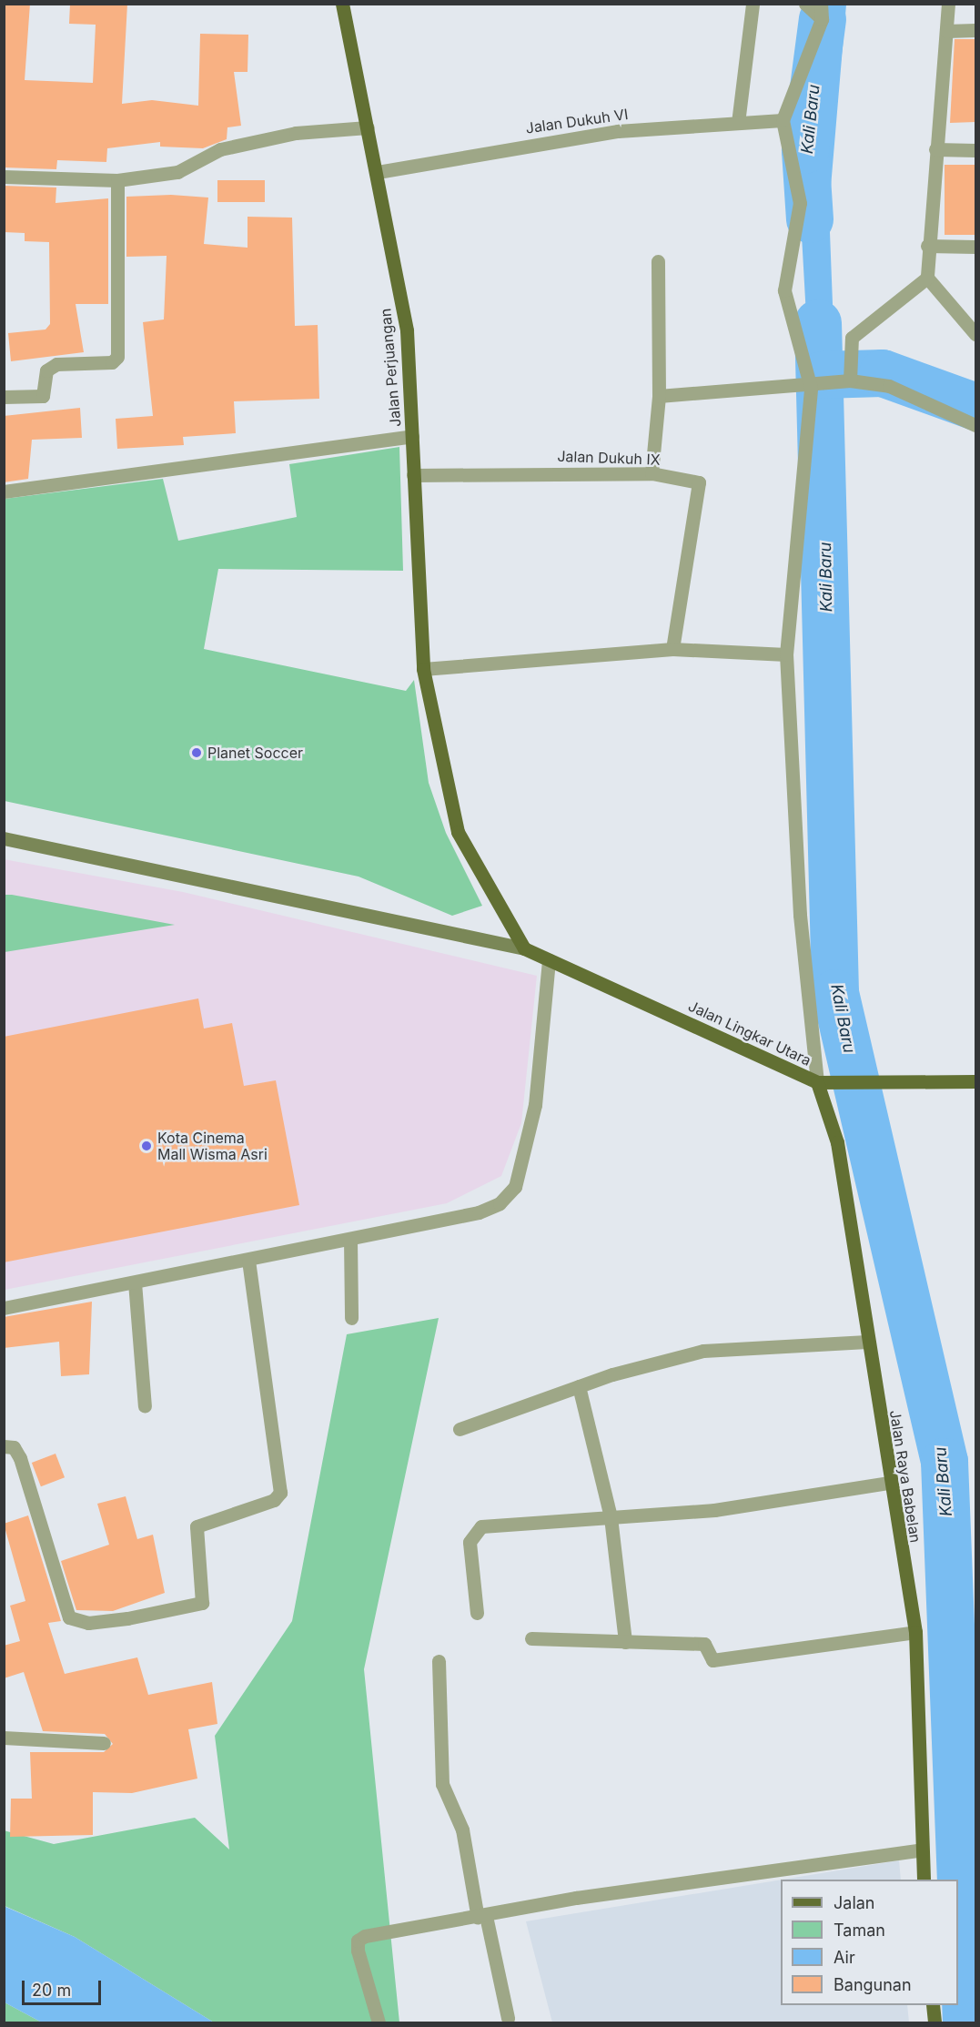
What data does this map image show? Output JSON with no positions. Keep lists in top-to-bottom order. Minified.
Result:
{"streets":{"main road":["Jalan Perjuangan","Jalan Lingkar Utara","Jalan Raya Babelan"],"street":["Jalan Dukuh VI","Jalan Dukuh IX"]},"crossings":[["Jalan Dukuh VI","Jalan Perjuangan"],["Jalan Perjuangan","Jalan Dukuh IX"],["Jalan Perjuangan","Jalan Lingkar Utara"],["Jalan Lingkar Utara","Jalan Raya Babelan"]],"water":["Kali Baru"],"places":["Planet Soccer","Kota Cinema Mall Wisma Asri"],"legend":["Jalan","Taman","Air","Bangunan"],"scale_bar":"20 m"}
